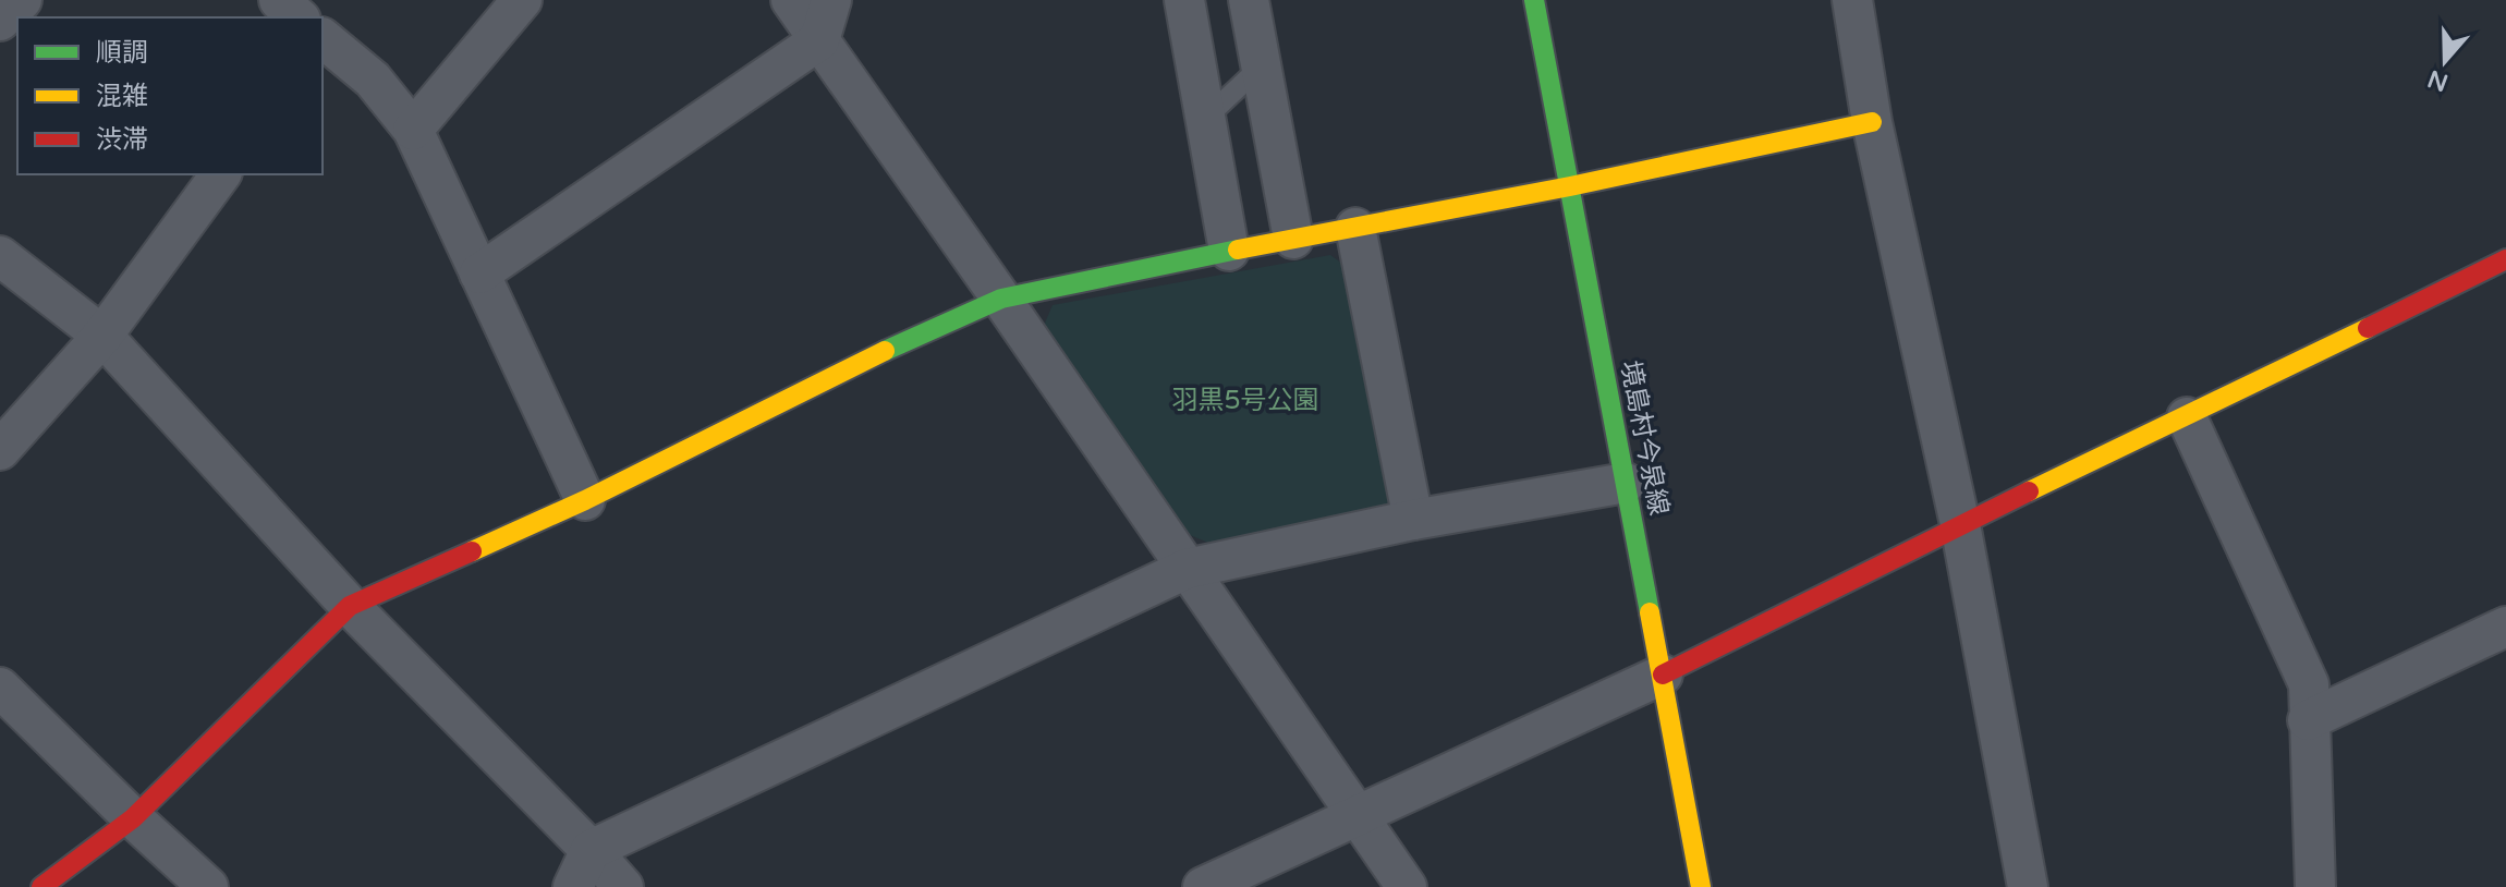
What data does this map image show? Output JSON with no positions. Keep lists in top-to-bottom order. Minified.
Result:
{"streets":{"street":["境島村今泉線"]},"parks":["羽黒5号公園"],"legend":["順調","混雑","渋滞"],"north":"bottom"}
